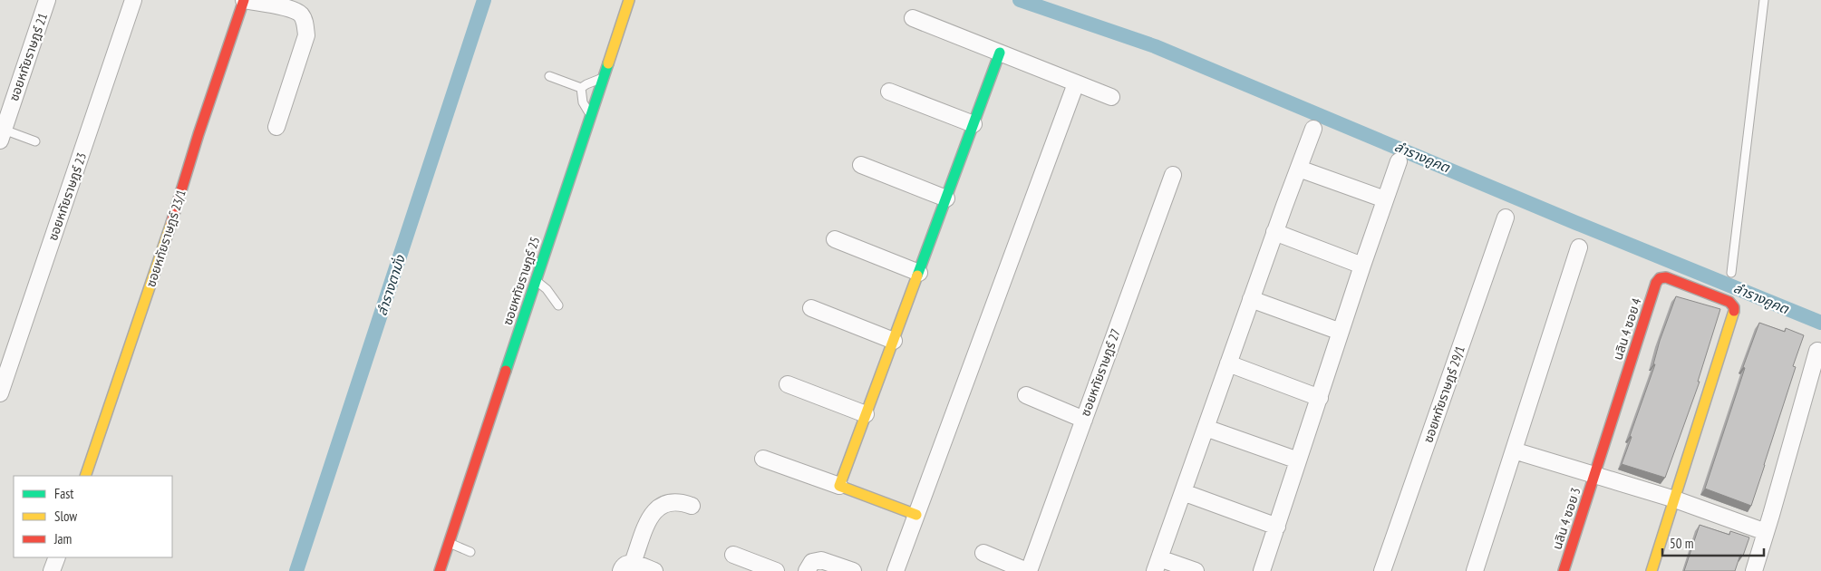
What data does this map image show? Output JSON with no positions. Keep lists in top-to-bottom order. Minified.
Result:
{"streets":{"street":["ซอยหทัยราษฎร์ 21","ซอยหทัยราษฎร์ 23","ซอยหทัยราษฎร์ 23/1","ซอยหทัยราษฎร์ 25","นลิน 4 ซอย 4","ซอยหทัยราษฎร์ 27","ซอยหทัยราษฎร์ 29/1","นลิน 4 ซอย 3"]},"crossings":[["นลิน 4 ซอย 4","นลิน 4 ซอย 3"]],"water":["ลำรางคูคต","ลำรางตามั่ง"],"legend":["Fast","Slow","Jam"],"scale_bar":"50 m"}
